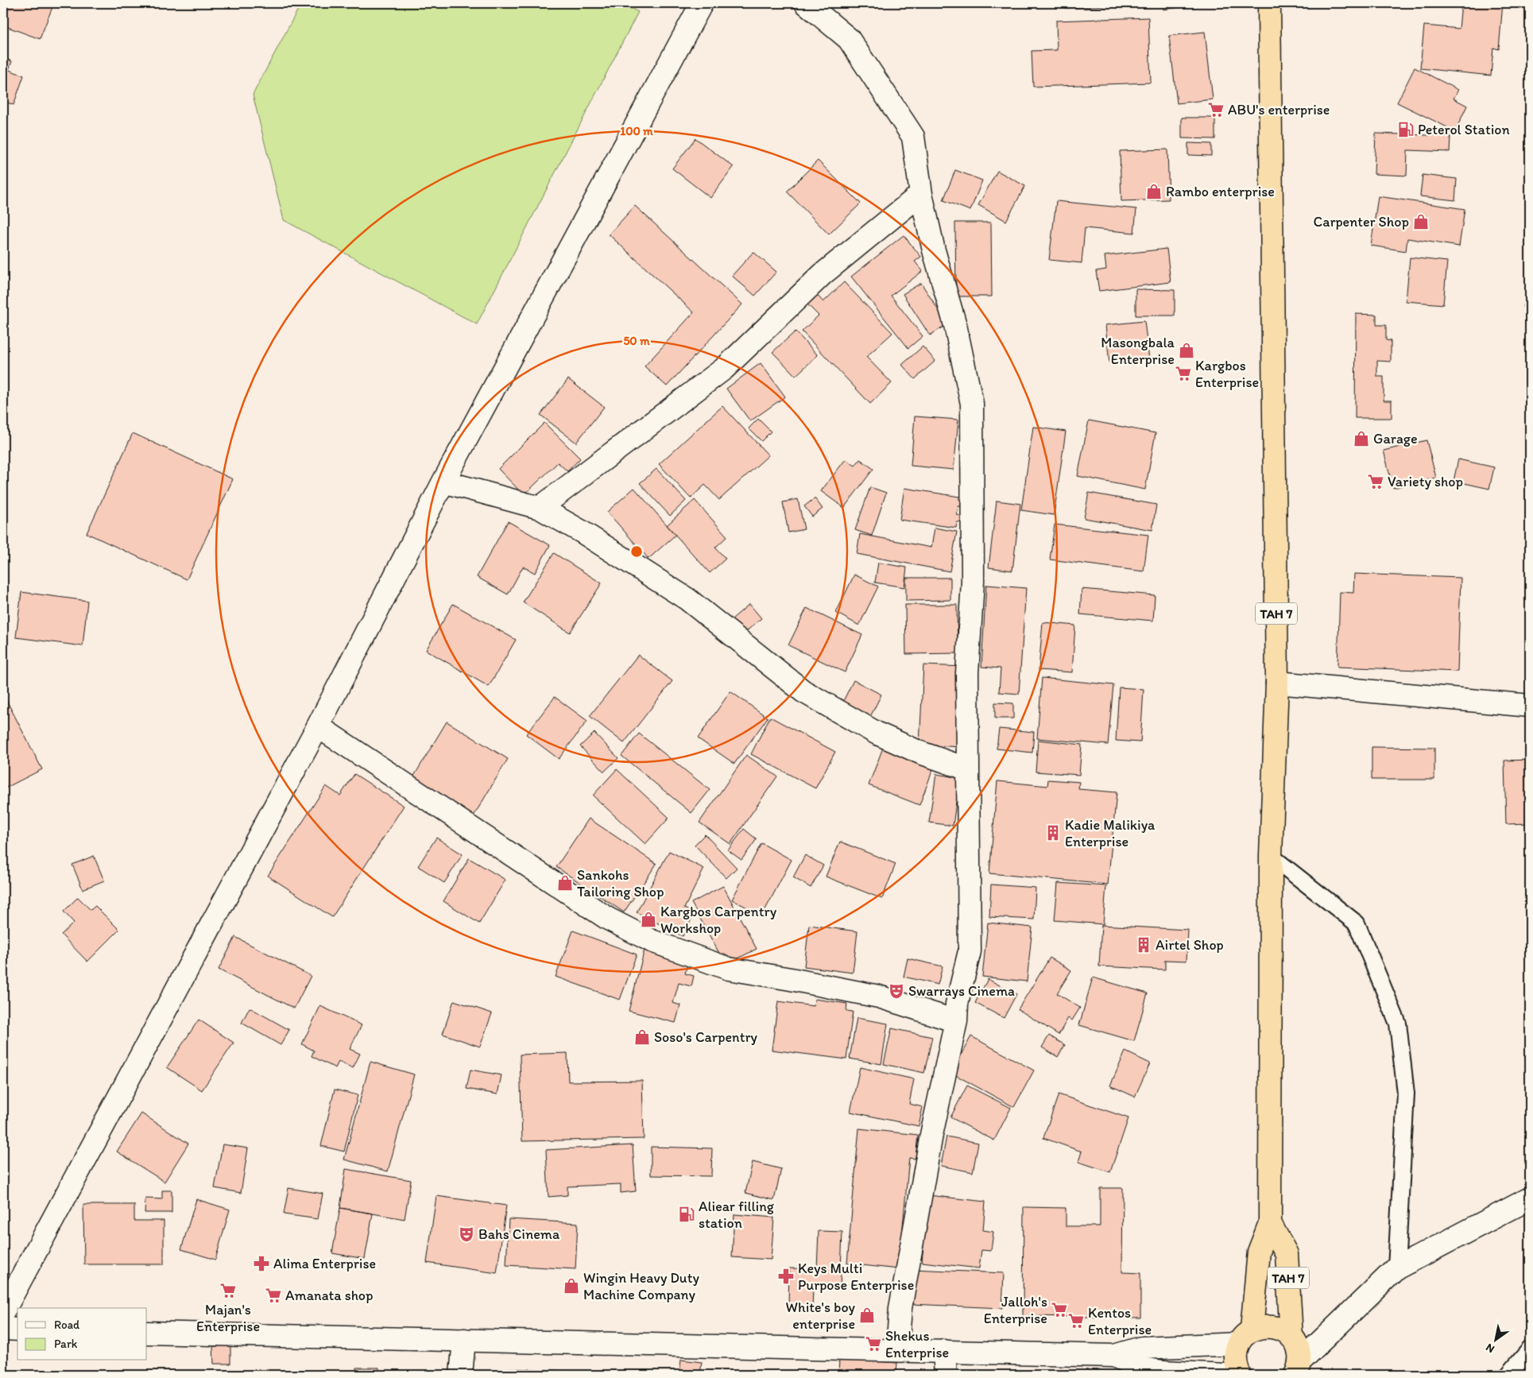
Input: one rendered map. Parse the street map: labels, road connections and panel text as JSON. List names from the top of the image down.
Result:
{
  "streets": {
    "highway": ["TAH 7"]
  },
  "places": {
    "supermarket": [
      "ABU's enterprise",
      "Kargbos Enterprise",
      "Variety shop",
      "Majan's Enterprise",
      "Amanata shop",
      "Jalloh's Enterprise",
      "Kentos Enterprise",
      "Shekus Enterprise"
    ],
    "fuel station": ["Peterol Station", "Aliear filling station"],
    "shop": [
      "Rambo enterprise",
      "Carpenter Shop",
      "Masongbala Enterprise",
      "Garage",
      "Sankohs Tailoring Shop",
      "Kargbos Carpentry Workshop",
      "Soso's Carpentry",
      "Wingin Heavy Duty Machine Company",
      "White's boy enterprise"
    ],
    "building": ["Kadie Malikiya Enterprise", "Airtel Shop"],
    "theatre": ["Swarrays Cinema", "Bahs Cinema"],
    "pharmacy": ["Alima Enterprise", "Keys Multi Purpose Enterprise"]
  },
  "legend": ["Road", "Park"],
  "north": "bottom left",
  "rings": ["100 m", "50 m"]
}
